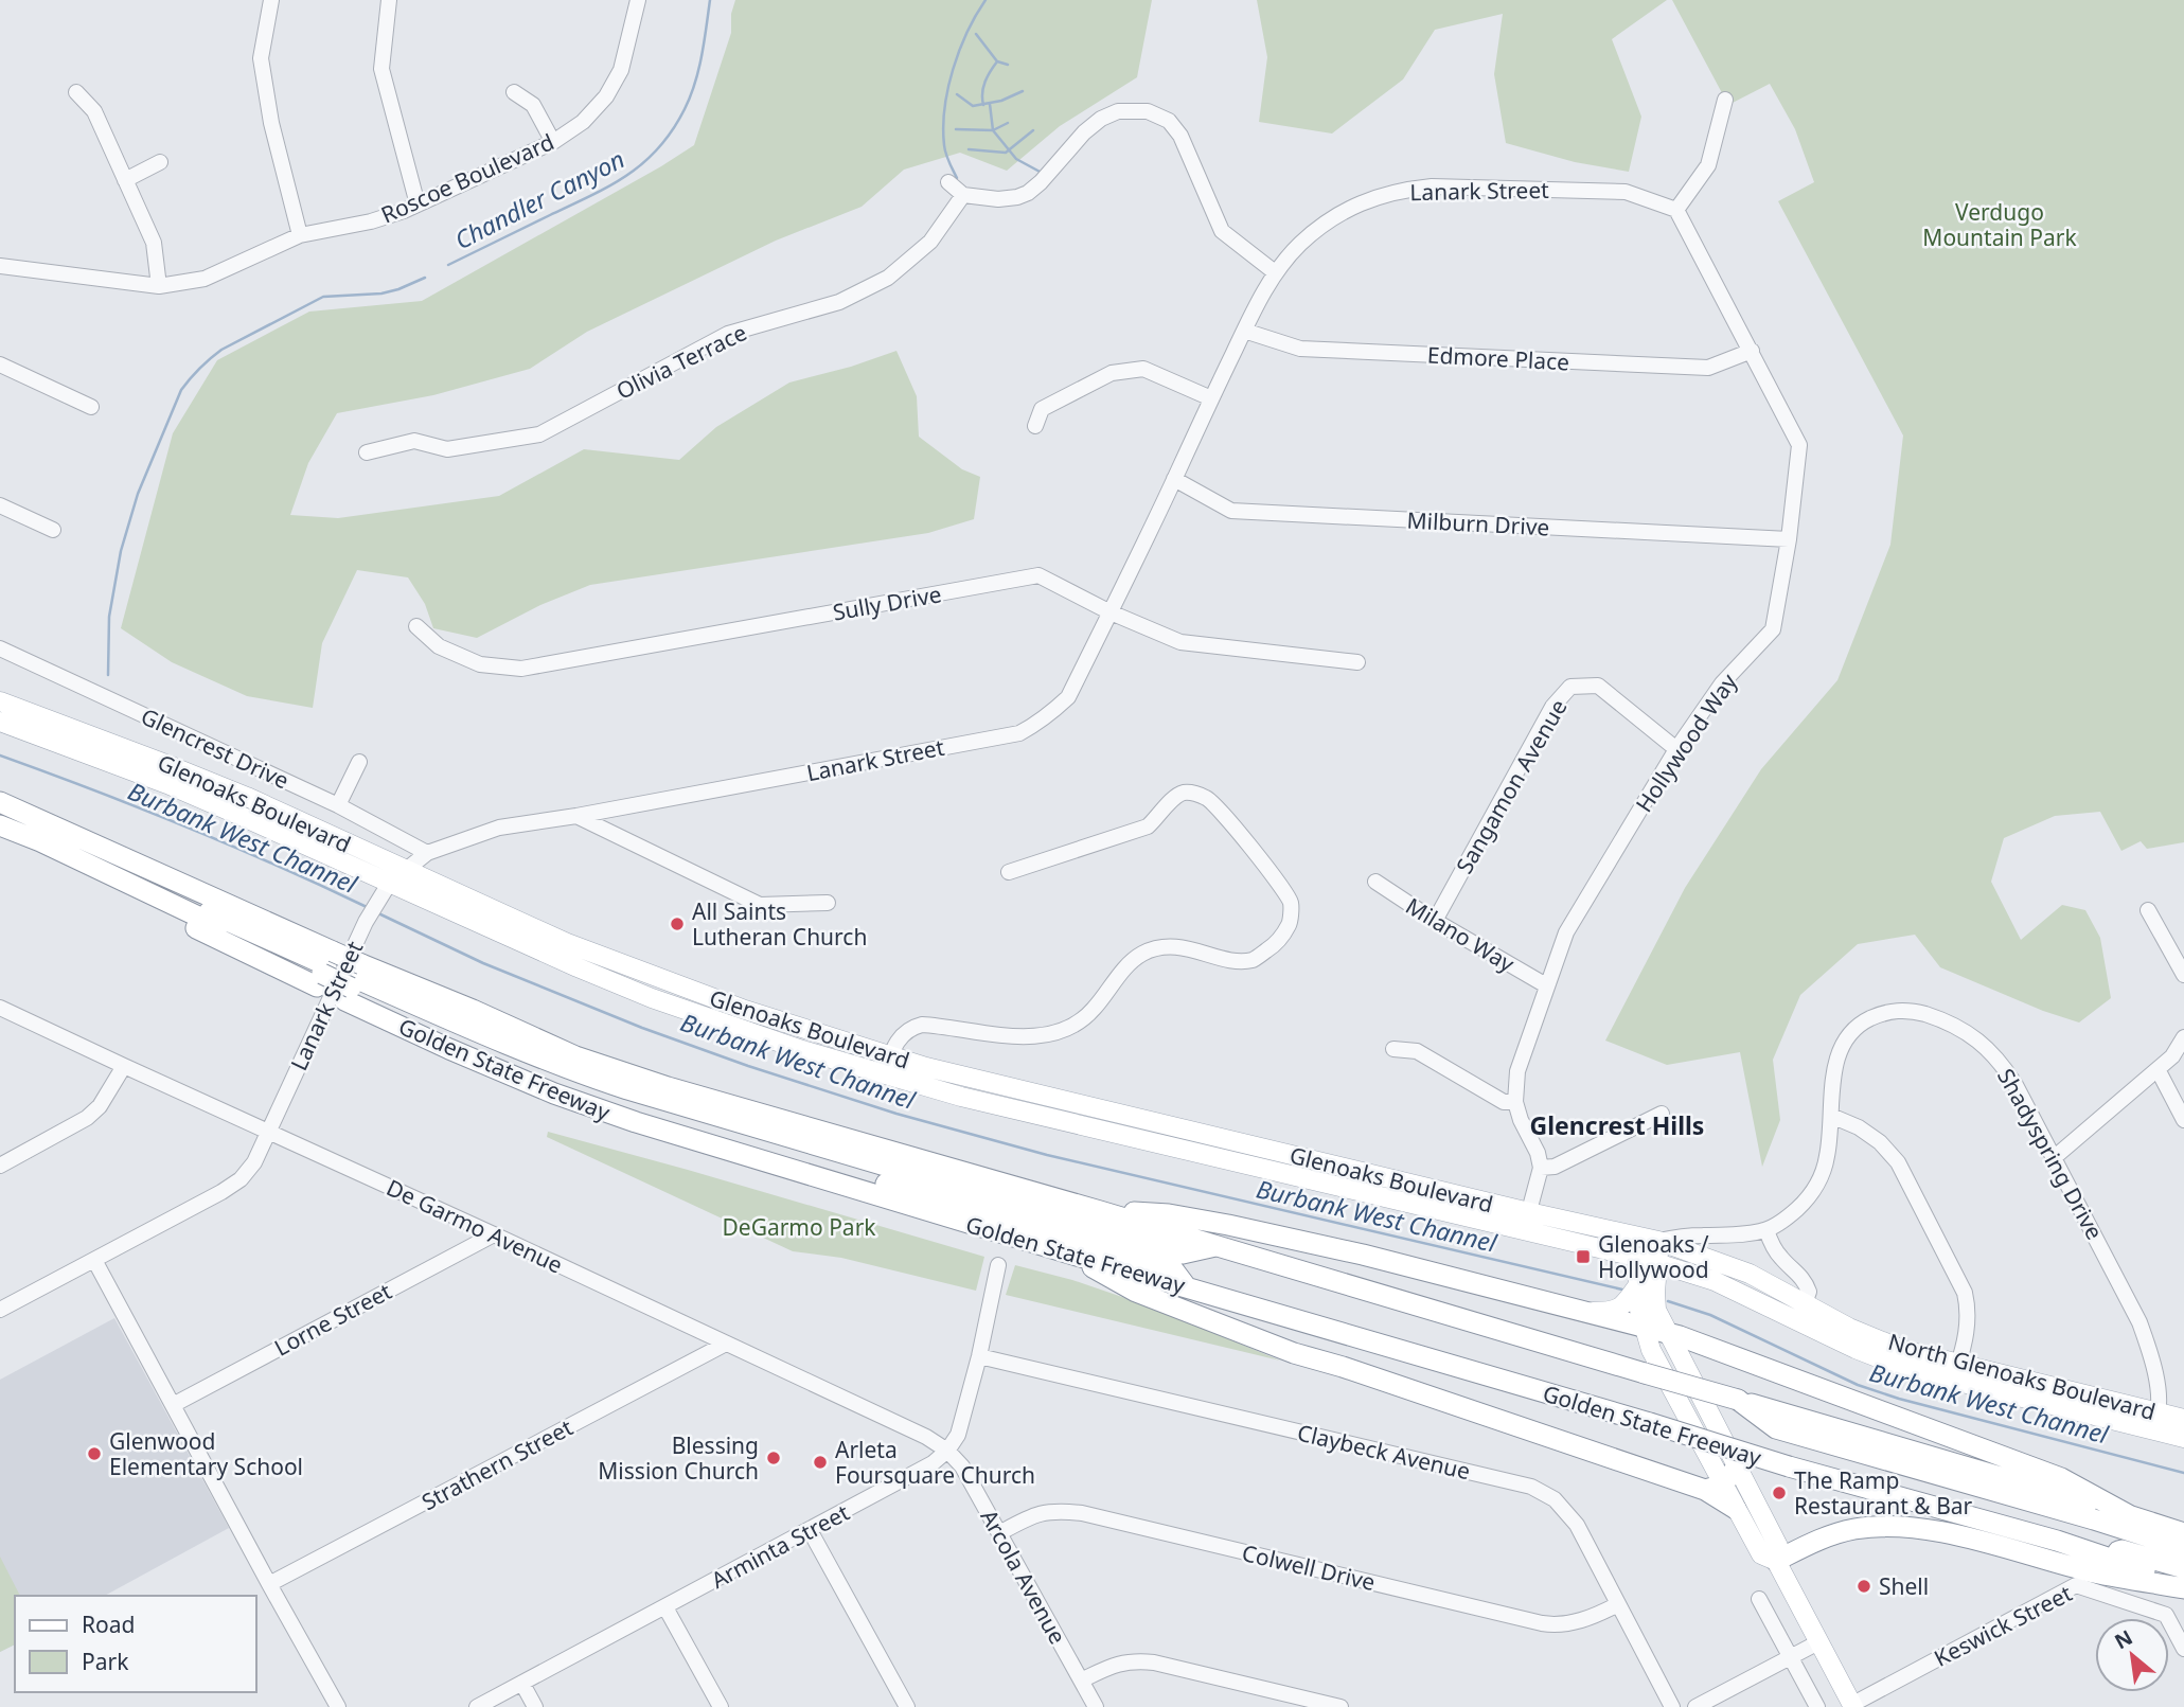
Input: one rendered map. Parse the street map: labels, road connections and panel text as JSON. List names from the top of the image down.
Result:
{
  "streets": {
    "highway": ["Golden State Freeway"],
    "main road": ["Glenoaks Boulevard", "North Glenoaks Boulevard"],
    "street": [
      "Roscoe Boulevard",
      "Lanark Street",
      "Edmore Place",
      "Olivia Terrace",
      "Milburn Drive",
      "Sully Drive",
      "Hollywood Way",
      "Glencrest Drive",
      "Sangamon Avenue",
      "Milano Way",
      "Shadyspring Drive",
      "De Garmo Avenue",
      "Lorne Street",
      "Claybeck Avenue",
      "Strathern Street",
      "Arminta Street",
      "Colwell Drive",
      "Arcola Avenue",
      "Keswick Street"
    ]
  },
  "crossings": [
    ["Lanark Street", "Edmore Place"],
    ["Lanark Street", "Milburn Drive"],
    ["Lanark Street", "Sully Drive"],
    ["Lanark Street", "Hollywood Way"],
    ["Lanark Street", "Glencrest Drive"],
    ["Lanark Street", "Glenoaks Boulevard"],
    ["Lanark Street", "De Garmo Avenue"],
    ["Edmore Place", "Hollywood Way"],
    ["Milburn Drive", "Hollywood Way"],
    ["Hollywood Way", "Sangamon Avenue"],
    ["Hollywood Way", "Milano Way"],
    ["Sangamon Avenue", "Milano Way"],
    ["Glenoaks Boulevard", "Shadyspring Drive"],
    ["Glenoaks Boulevard", "North Glenoaks Boulevard"],
    ["Shadyspring Drive", "North Glenoaks Boulevard"],
    ["De Garmo Avenue", "Lorne Street"],
    ["De Garmo Avenue", "Strathern Street"],
    ["De Garmo Avenue", "Arminta Street"],
    ["De Garmo Avenue", "Arcola Avenue"],
    ["Claybeck Avenue", "Colwell Drive"],
    ["Arminta Street", "Arcola Avenue"],
    ["Colwell Drive", "Arcola Avenue"]
  ],
  "districts": ["Glencrest Hills"],
  "water": ["Chandler Canyon", "Burbank West Channel"],
  "parks": ["Verdugo Mountain Park", "DeGarmo Park"],
  "places": {
    "other": [
      "All Saints Lutheran Church",
      "Glenwood Elementary School",
      "Blessing Mission Church",
      "Arleta Foursquare Church",
      "The Ramp Restaurant & Bar",
      "Shell"
    ],
    "transit": ["Glenoaks / Hollywood"]
  },
  "legend": ["Road", "Park"],
  "north": "top left"
}
